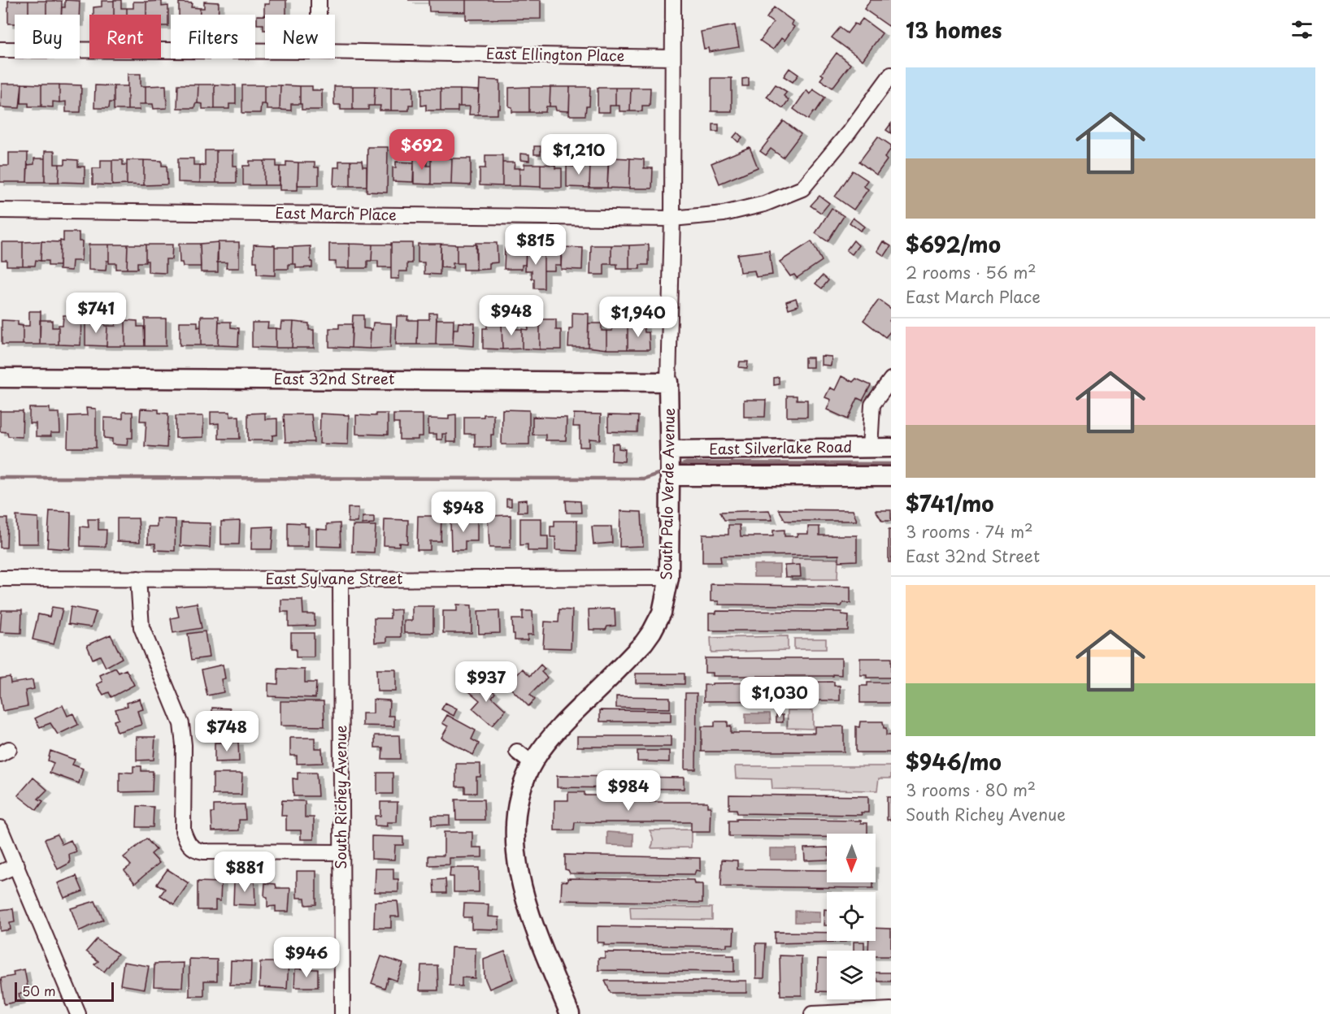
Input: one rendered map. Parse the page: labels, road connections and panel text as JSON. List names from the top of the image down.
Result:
{
  "streets": {
    "street": [
      "East Ellington Place",
      "East March Place",
      "East 32nd Street",
      "East Silverlake Road",
      "South Palo Verde Avenue",
      "East Sylvane Street",
      "South Richey Avenue"
    ]
  },
  "crossings": [
    ["East Ellington Place", "South Palo Verde Avenue"],
    ["East March Place", "South Palo Verde Avenue"],
    ["East 32nd Street", "South Palo Verde Avenue"],
    ["East Silverlake Road", "South Palo Verde Avenue"],
    ["South Palo Verde Avenue", "East Sylvane Street"],
    ["East Sylvane Street", "South Richey Avenue"]
  ],
  "scale_bar": "50 m",
  "north": "bottom",
  "page": {
    "heading": "13 homes",
    "chip": [
      "Buy",
      "Rent",
      "Filters",
      "New"
    ],
    "list": [
      {
        "name": "$692/mo",
        "note": "2 rooms · 56 m² · East March Place"
      },
      {
        "name": "$741/mo",
        "note": "3 rooms · 74 m² · East 32nd Street"
      },
      {
        "name": "$946/mo",
        "note": "3 rooms · 80 m² · South Richey Avenue"
      }
    ],
    "price": [
      "$692",
      "$1,210",
      "$815",
      "$741",
      "$948",
      "$1,940",
      "$948",
      "$937",
      "$1,030",
      "$748",
      "$984",
      "$881",
      "$946"
    ],
    "scale": "50 m"
  }
}
